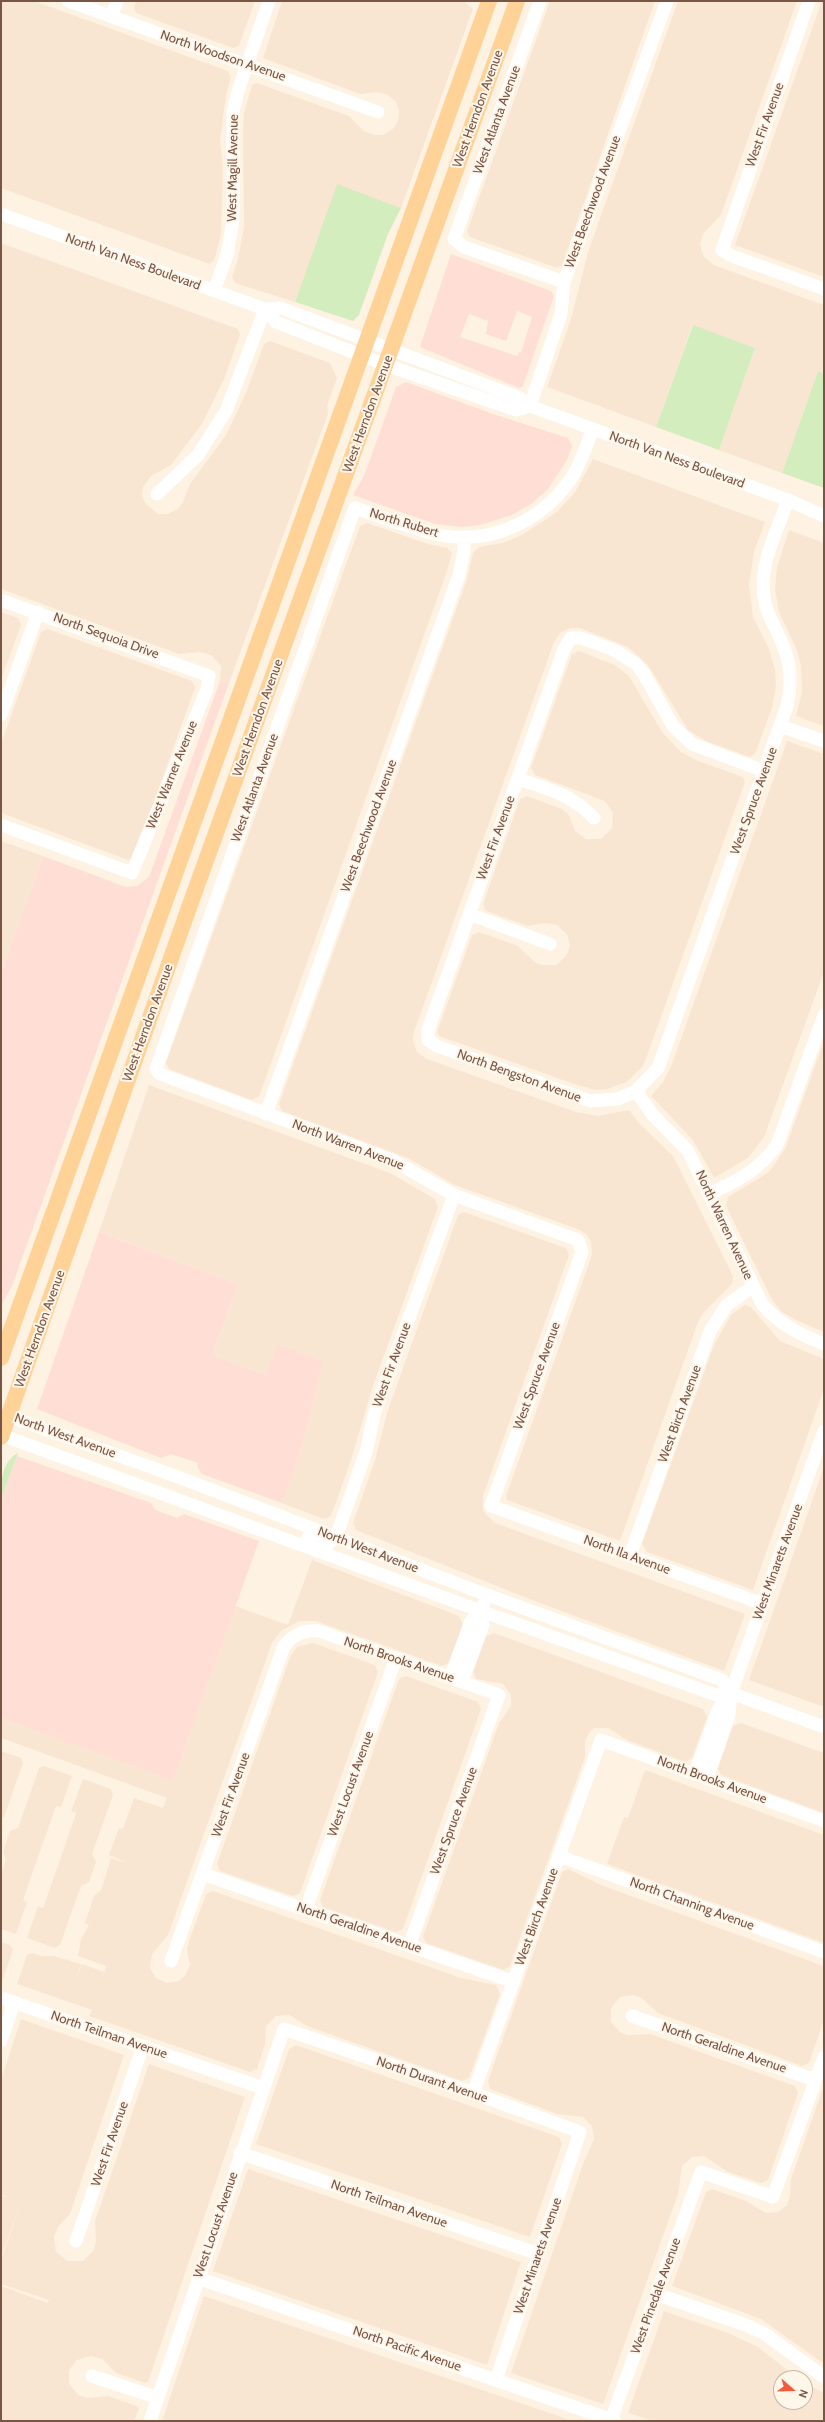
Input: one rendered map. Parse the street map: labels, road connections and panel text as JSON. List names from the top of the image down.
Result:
{
  "streets": {
    "main road": ["West Herndon Avenue"],
    "street": [
      "North Woodson Avenue",
      "West Atlanta Avenue",
      "West Fir Avenue",
      "West Magill Avenue",
      "West Beechwood Avenue",
      "North Van Ness Boulevard",
      "North Rubert",
      "North Sequoia Drive",
      "West Warner Avenue",
      "West Spruce Avenue",
      "North Bengston Avenue",
      "North Warren Avenue",
      "West Birch Avenue",
      "North West Avenue",
      "North Ila Avenue",
      "West Minarets Avenue",
      "North Brooks Avenue",
      "West Locust Avenue",
      "North Channing Avenue",
      "North Geraldine Avenue",
      "North Teilman Avenue",
      "North Durant Avenue",
      "West Pinedale Avenue",
      "North Pacific Avenue"
    ]
  },
  "crossings": [
    ["North Woodson Avenue", "West Magill Avenue"],
    ["West Herndon Avenue", "North Van Ness Boulevard"],
    ["West Herndon Avenue", "North West Avenue"],
    ["West Atlanta Avenue", "West Beechwood Avenue"],
    ["West Atlanta Avenue", "North Rubert"],
    ["West Atlanta Avenue", "North Warren Avenue"],
    ["West Fir Avenue", "West Spruce Avenue"],
    ["West Fir Avenue", "North Bengston Avenue"],
    ["West Fir Avenue", "North Warren Avenue"],
    ["West Fir Avenue", "North West Avenue"],
    ["West Fir Avenue", "North Brooks Avenue"],
    ["West Fir Avenue", "North Geraldine Avenue"],
    ["West Fir Avenue", "North Teilman Avenue"],
    ["West Magill Avenue", "North Van Ness Boulevard"],
    ["West Beechwood Avenue", "North Van Ness Boulevard"],
    ["West Beechwood Avenue", "North Rubert"],
    ["West Beechwood Avenue", "North Warren Avenue"],
    ["North Van Ness Boulevard", "North Rubert"],
    ["North Van Ness Boulevard", "West Spruce Avenue"],
    ["North Sequoia Drive", "West Warner Avenue"],
    ["West Spruce Avenue", "North Bengston Avenue"],
    ["West Spruce Avenue", "North Warren Avenue"],
    ["West Spruce Avenue", "North Ila Avenue"],
    ["West Spruce Avenue", "North Brooks Avenue"],
    ["West Spruce Avenue", "North Geraldine Avenue"],
    ["North Bengston Avenue", "North Warren Avenue"],
    ["North Warren Avenue", "West Birch Avenue"],
    ["West Birch Avenue", "North Ila Avenue"],
    ["West Birch Avenue", "North Brooks Avenue"],
    ["West Birch Avenue", "North Channing Avenue"],
    ["West Birch Avenue", "North Geraldine Avenue"],
    ["West Birch Avenue", "North Durant Avenue"],
    ["North West Avenue", "West Minarets Avenue"],
    ["North Ila Avenue", "West Minarets Avenue"],
    ["West Minarets Avenue", "North Brooks Avenue"],
    ["West Minarets Avenue", "North Teilman Avenue"],
    ["West Minarets Avenue", "North Durant Avenue"],
    ["West Minarets Avenue", "North Pacific Avenue"],
    ["North Brooks Avenue", "West Locust Avenue"],
    ["West Locust Avenue", "North Geraldine Avenue"],
    ["West Locust Avenue", "North Teilman Avenue"],
    ["West Locust Avenue", "North Durant Avenue"],
    ["West Locust Avenue", "North Pacific Avenue"],
    ["North Geraldine Avenue", "West Pinedale Avenue"],
    ["West Pinedale Avenue", "North Pacific Avenue"]
  ],
  "north": "right"
}
